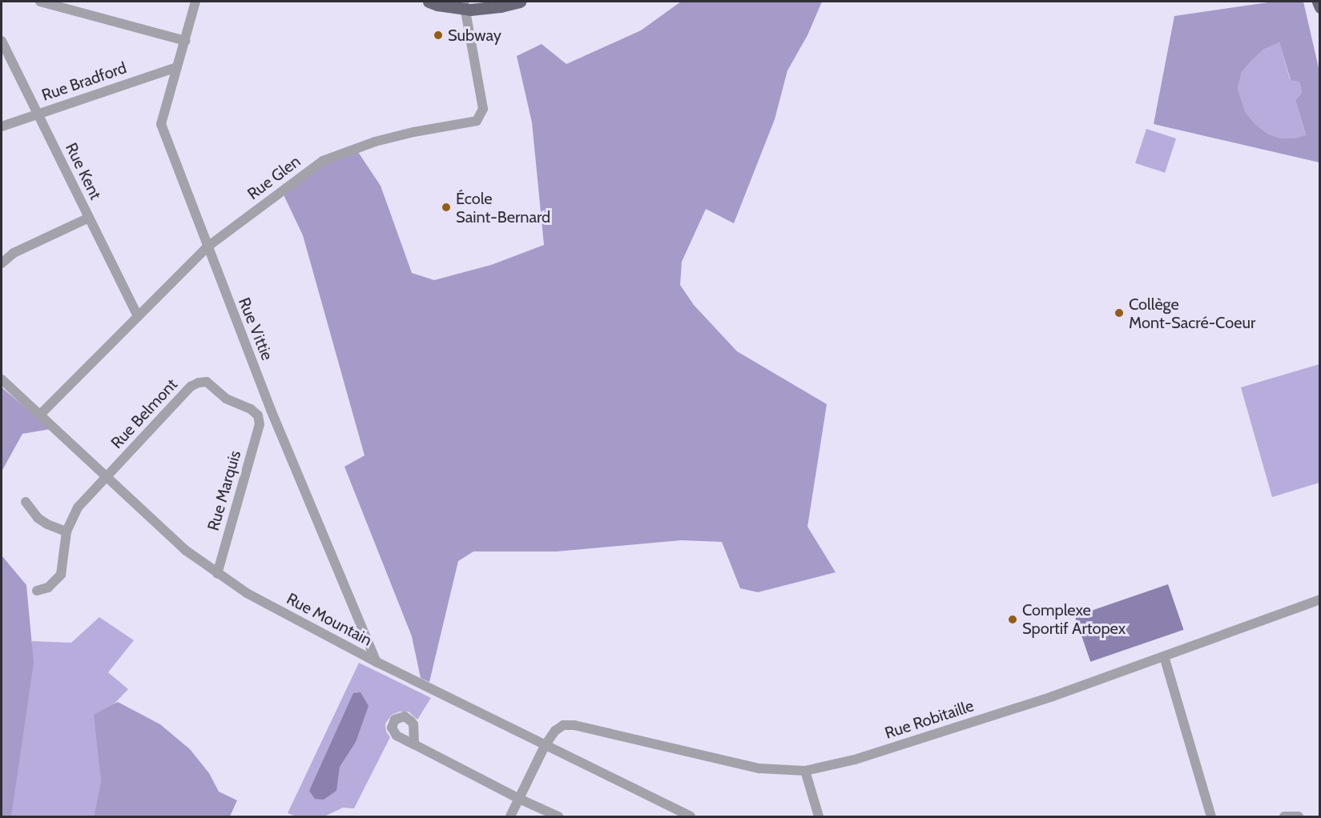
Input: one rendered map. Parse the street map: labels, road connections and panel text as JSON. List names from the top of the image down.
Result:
{
  "streets": {
    "street": [
      "Rue Bradford",
      "Rue Kent",
      "Rue Glen",
      "Rue Vittie",
      "Rue Belmont",
      "Rue Marquis",
      "Rue Mountain",
      "Rue Robitaille"
    ]
  },
  "crossings": [
    ["Rue Bradford", "Rue Kent"],
    ["Rue Bradford", "Rue Vittie"],
    ["Rue Kent", "Rue Glen"],
    ["Rue Glen", "Rue Vittie"],
    ["Rue Glen", "Rue Mountain"],
    ["Rue Vittie", "Rue Mountain"],
    ["Rue Belmont", "Rue Marquis"],
    ["Rue Belmont", "Rue Mountain"],
    ["Rue Marquis", "Rue Mountain"],
    ["Rue Mountain", "Rue Robitaille"]
  ],
  "places": [
    "Subway",
    "École Saint-Bernard",
    "Collège Mont-Sacré-Coeur",
    "Complexe Sportif Artopex"
  ]
}
